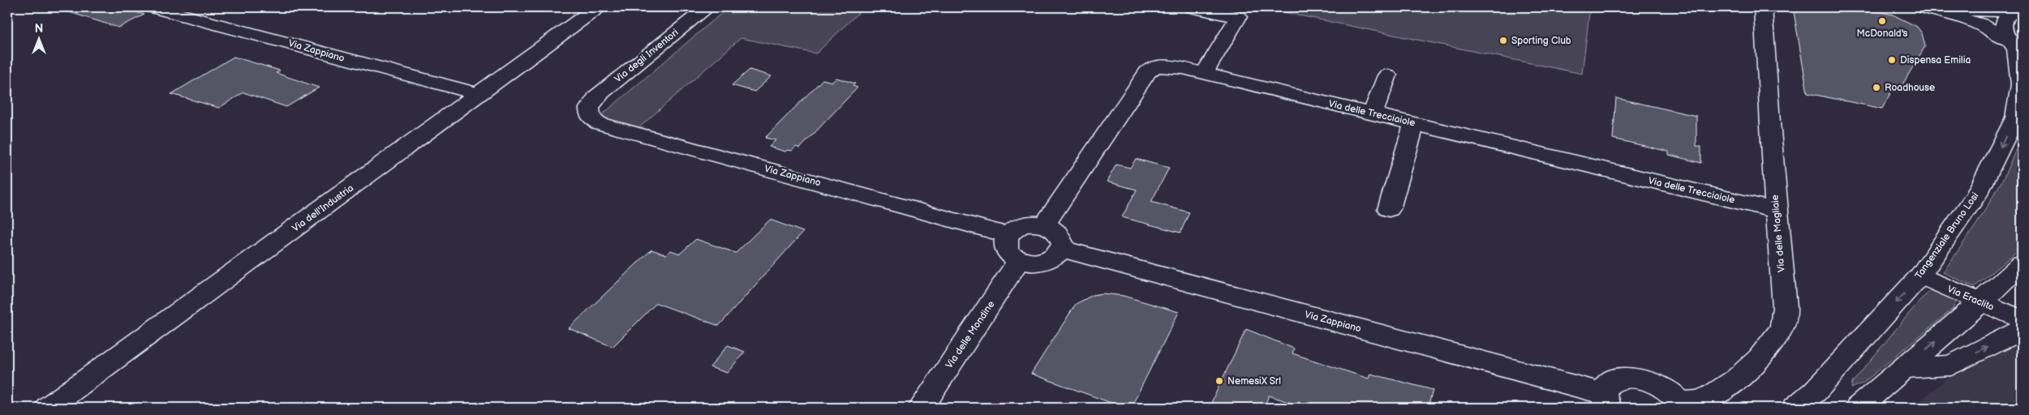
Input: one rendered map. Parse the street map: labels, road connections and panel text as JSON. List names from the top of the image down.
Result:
{
  "streets": {
    "street": [
      "Via Zappiano",
      "Via degli Inventori",
      "Via delle Trecciaiole",
      "Via dell'Industria",
      "Via delle Magliaie",
      "Tangenziale Bruno Losi",
      "Via Eraclito",
      "Via delle Mondine"
    ]
  },
  "crossings": [
    ["Via Zappiano", "Via degli Inventori"],
    ["Via Zappiano", "Via delle Trecciaiole"],
    ["Via Zappiano", "Via dell'Industria"],
    ["Via Zappiano", "Via delle Mondine"],
    ["Via delle Trecciaiole", "Via delle Magliaie"],
    ["Via delle Trecciaiole", "Via delle Mondine"],
    ["Tangenziale Bruno Losi", "Via Eraclito"]
  ],
  "places": [
    "McDonald's",
    "Sporting Club",
    "Dispensa Emilia",
    "Roadhouse",
    "NemesiX Srl"
  ],
  "north": "top"
}
